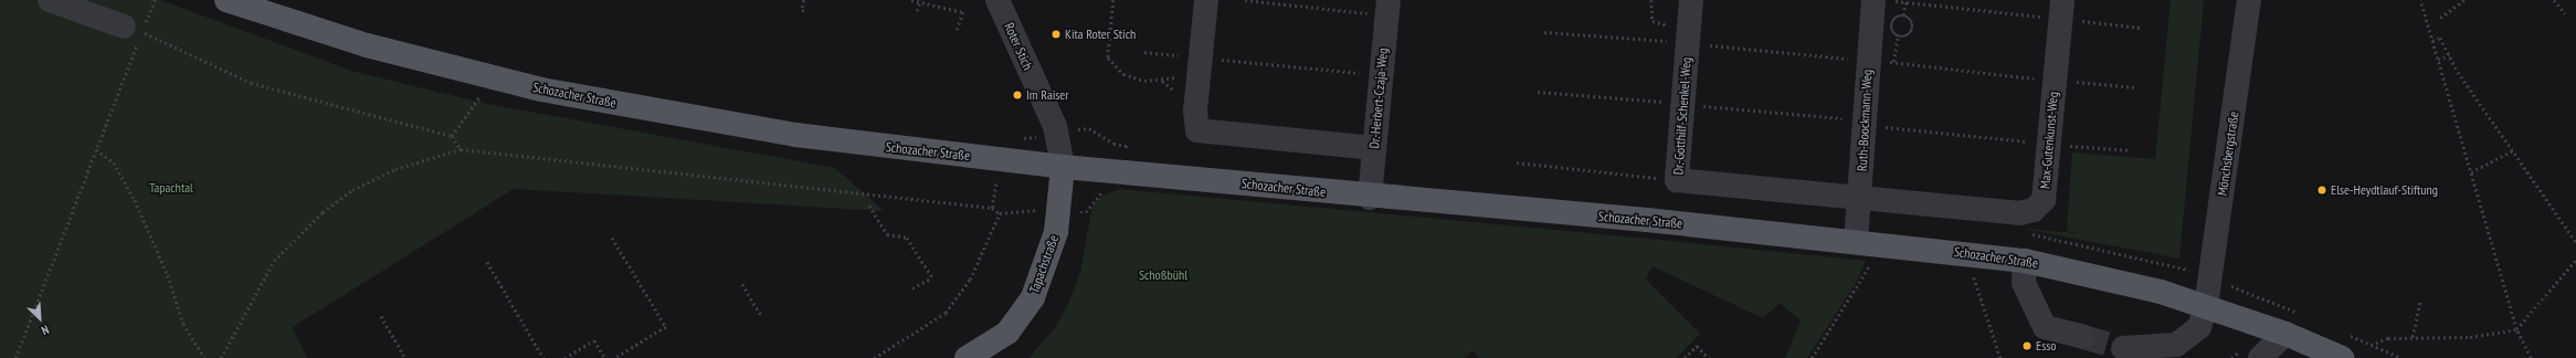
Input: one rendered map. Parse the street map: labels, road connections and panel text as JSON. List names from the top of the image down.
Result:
{
  "streets": {
    "main road": ["Schozacher Straße", "Tapachstraße"],
    "street": [
      "Roter Stich",
      "Dr.-Herbert-Czaja-Weg",
      "Dr.-Gotthilf-Schenkel-Weg",
      "Ruth-Boockmann-Weg",
      "Max-Gutenkunst-Weg",
      "Mönchsbergstraße"
    ]
  },
  "crossings": [
    ["Roter Stich", "Schozacher Straße"],
    ["Roter Stich", "Tapachstraße"],
    ["Schozacher Straße", "Dr.-Herbert-Czaja-Weg"],
    ["Schozacher Straße", "Ruth-Boockmann-Weg"],
    ["Schozacher Straße", "Mönchsbergstraße"],
    ["Schozacher Straße", "Tapachstraße"],
    ["Dr.-Gotthilf-Schenkel-Weg", "Ruth-Boockmann-Weg"],
    ["Dr.-Gotthilf-Schenkel-Weg", "Max-Gutenkunst-Weg"],
    ["Ruth-Boockmann-Weg", "Max-Gutenkunst-Weg"]
  ],
  "parks": ["Tapachtal", "Schoßbühl"],
  "places": [
    "Kita Roter Stich",
    "Im Raiser",
    "Else-Heydtlauf-Stiftung",
    "Esso"
  ],
  "north": "bottom right"
}
